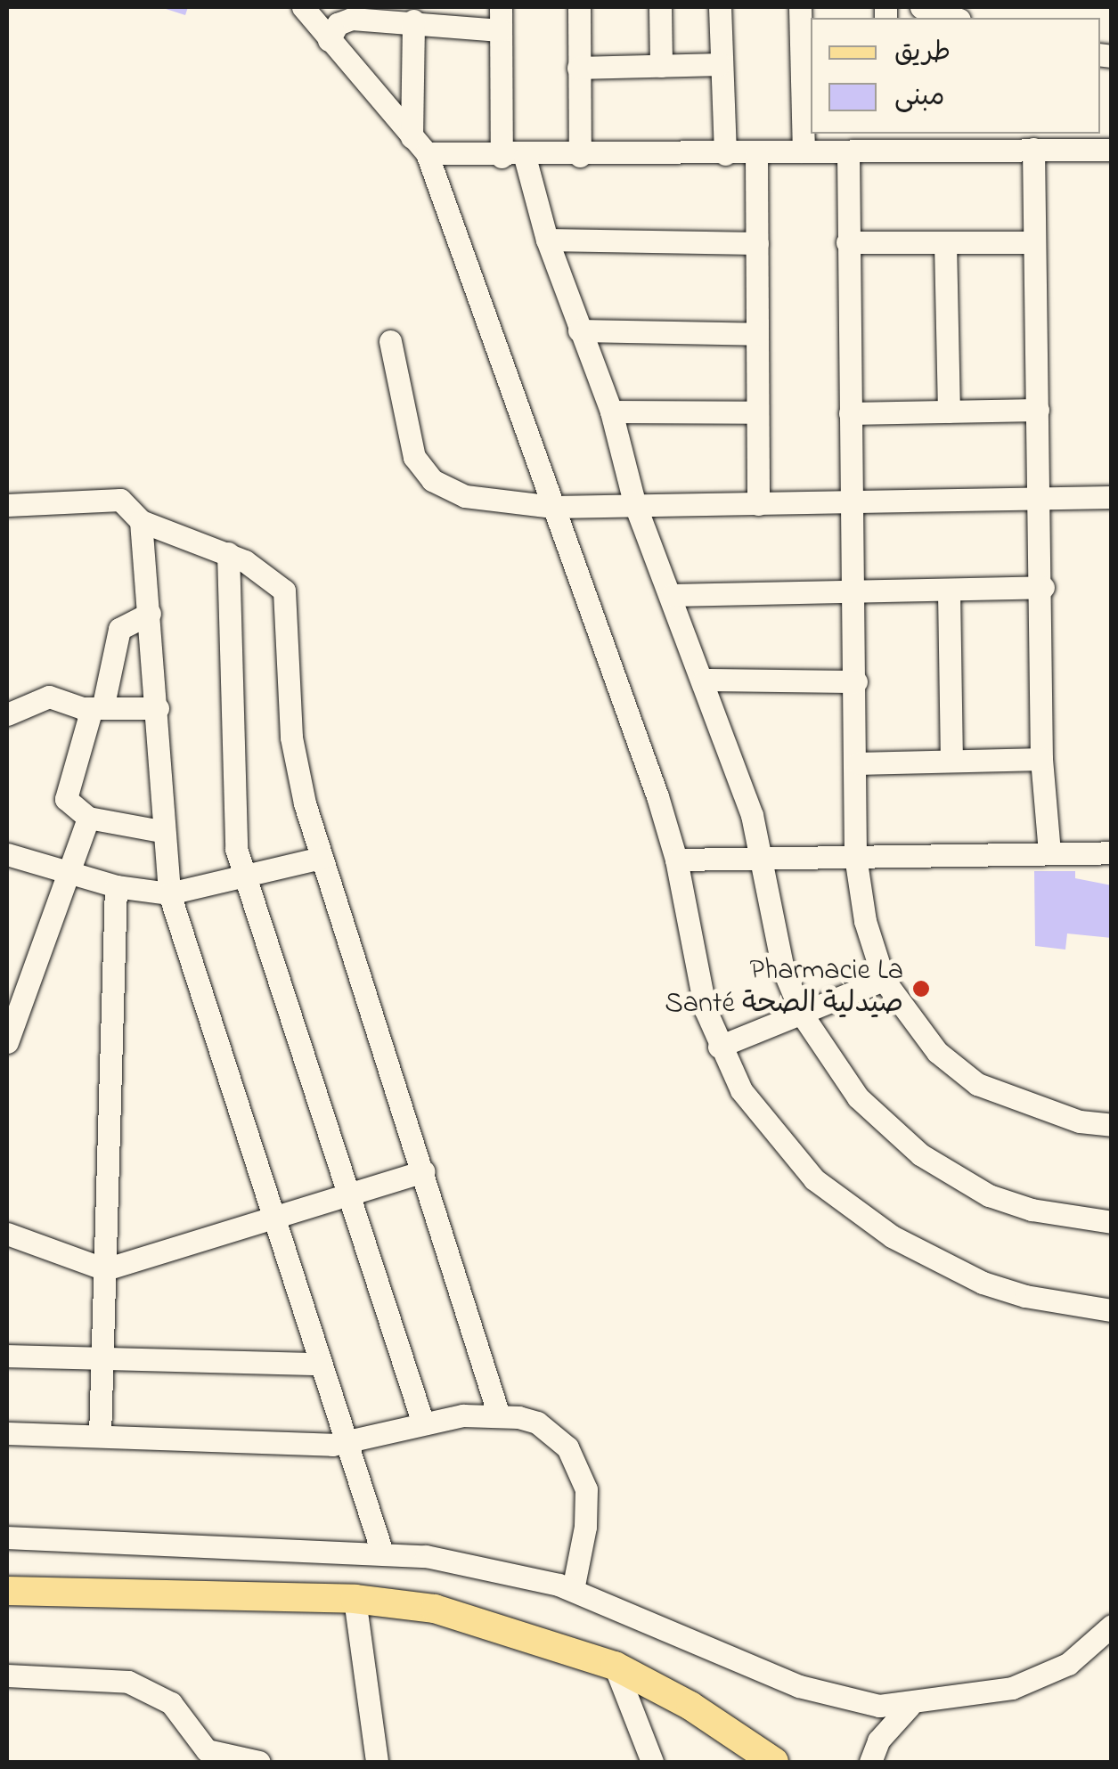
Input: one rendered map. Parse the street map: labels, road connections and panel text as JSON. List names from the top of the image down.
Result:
{
  "places": ["Pharmacie La Santé صيدلية الصحة"],
  "legend": ["طريق", "مبنى"]
}
